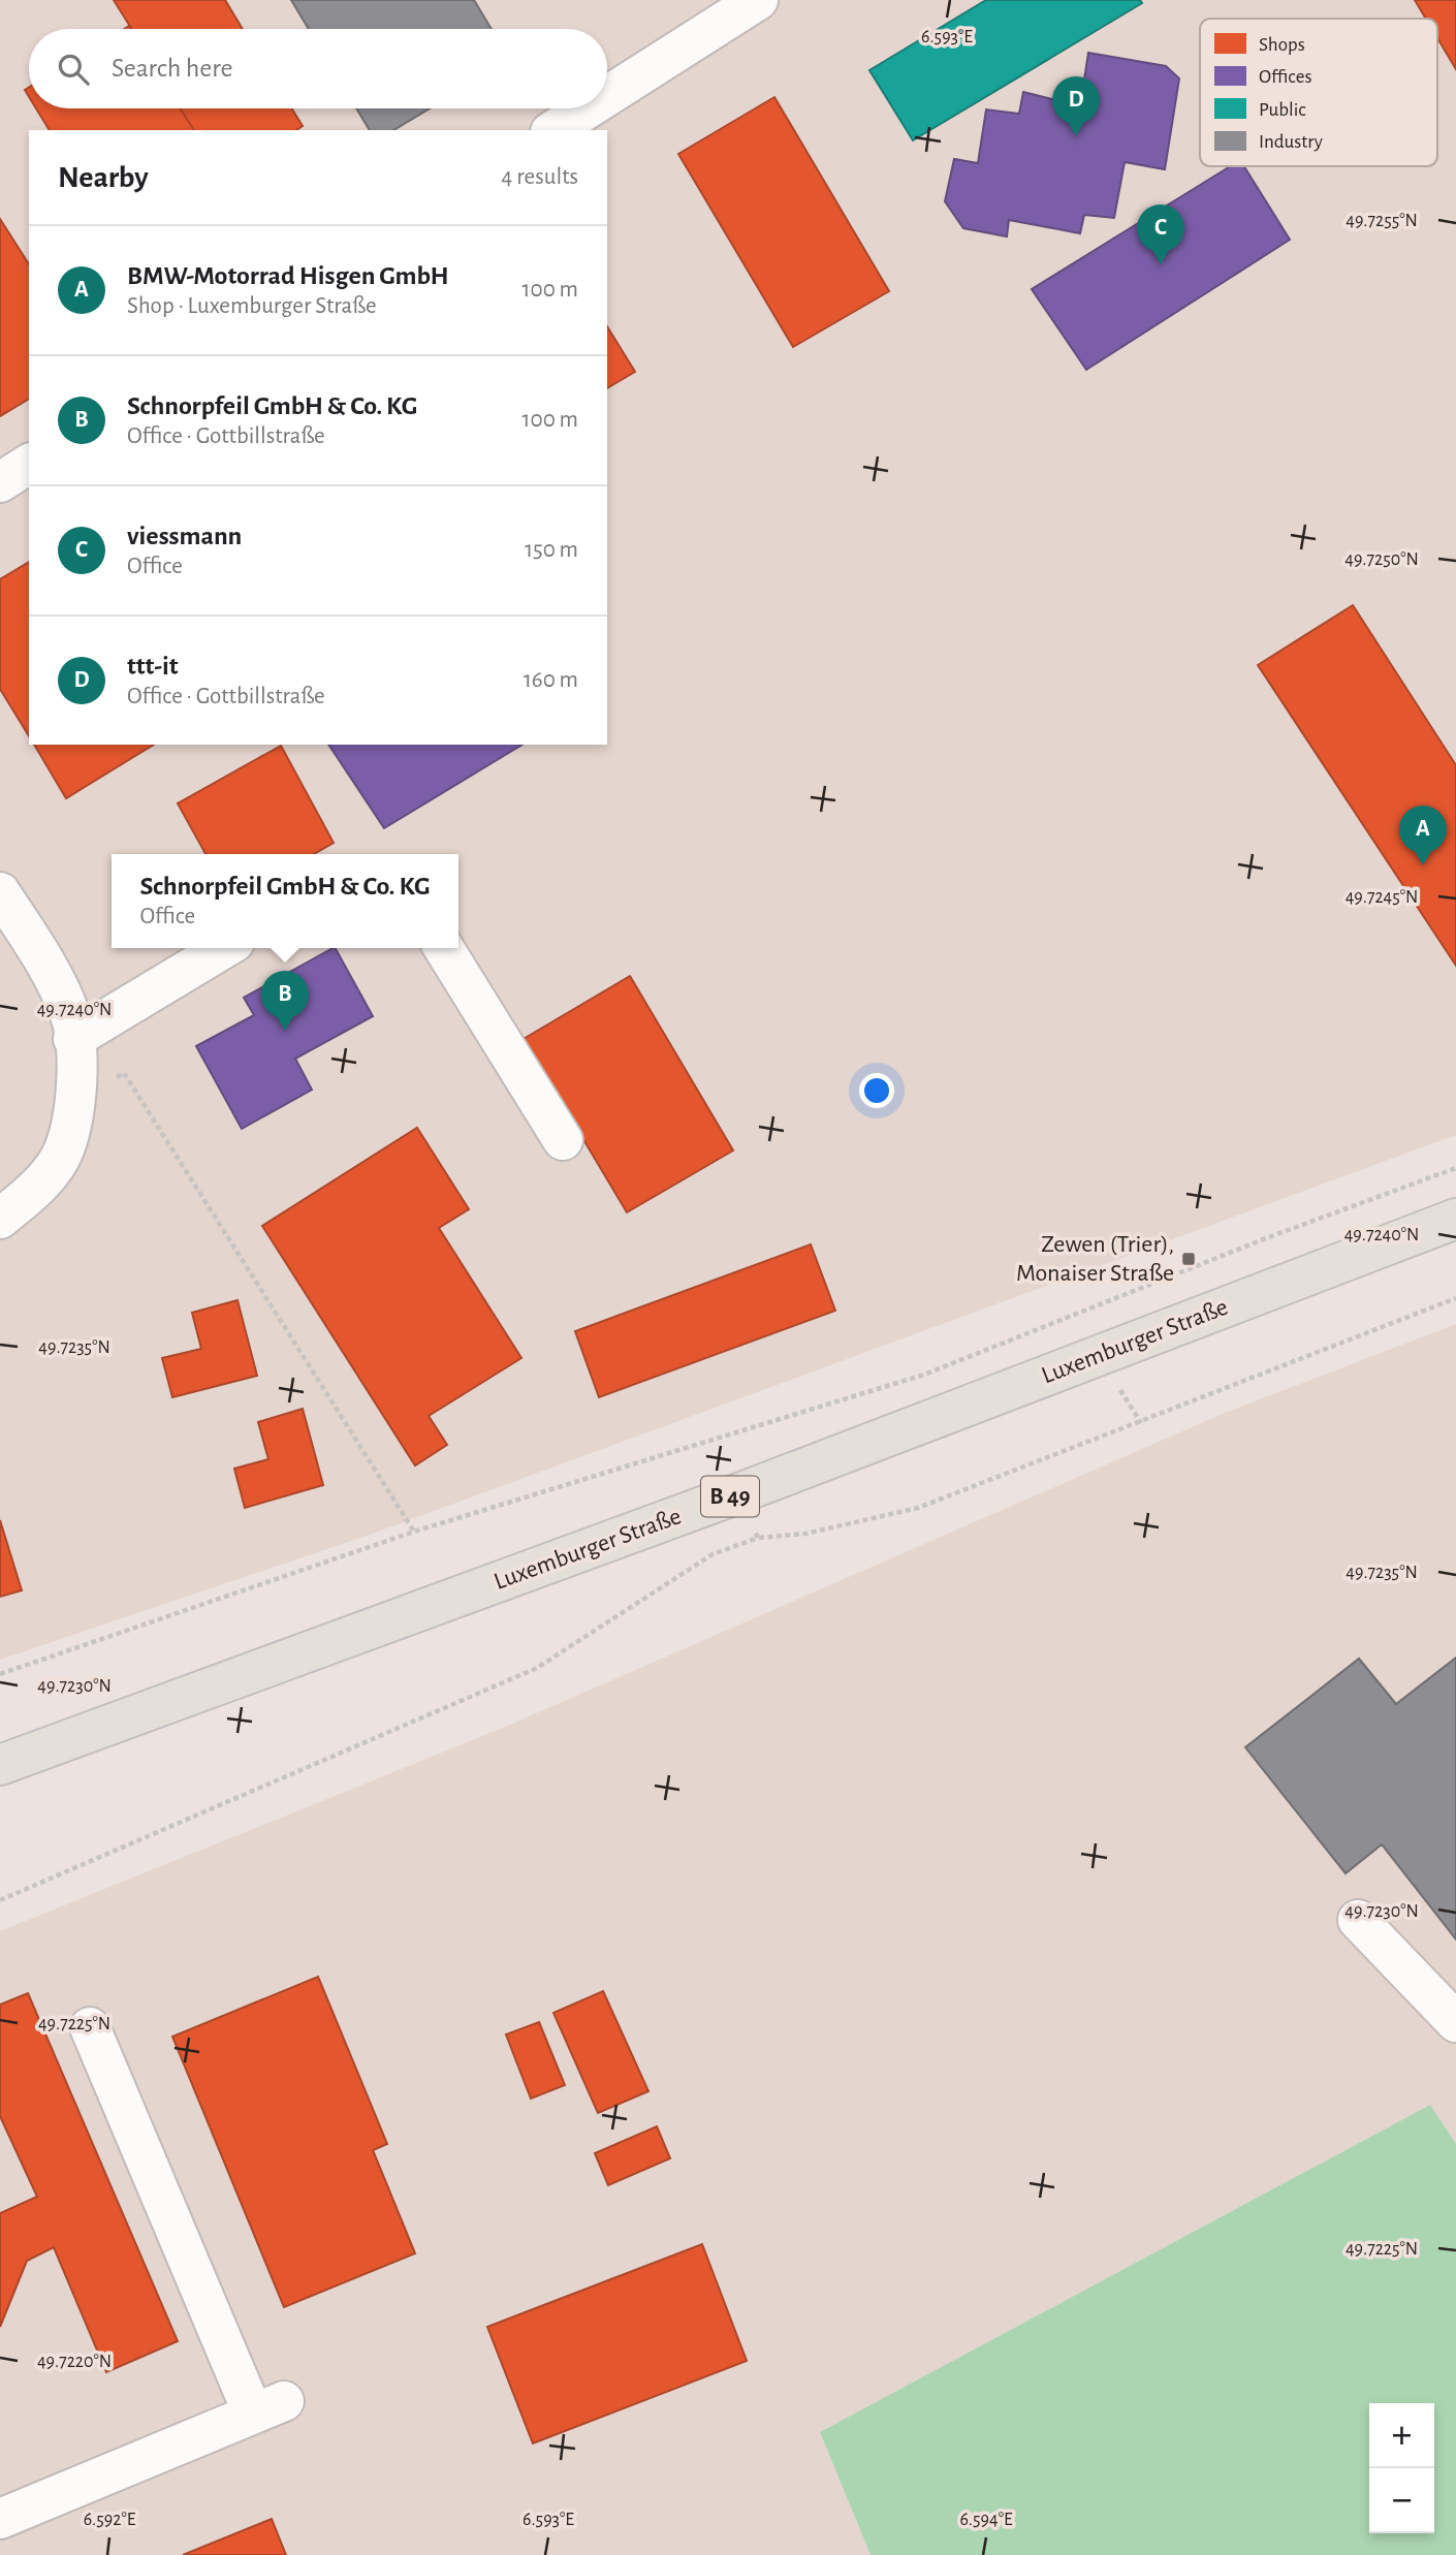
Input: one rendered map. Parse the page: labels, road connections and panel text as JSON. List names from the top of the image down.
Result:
{
  "streets": {
    "main road": ["Luxemburger Straße", "B 49"]
  },
  "places": {
    "transit": ["Zewen (Trier), Monaiser Straße"]
  },
  "legend": [
    "Shops",
    "Offices",
    "Public",
    "Industry"
  ],
  "page": {
    "search": "Search here",
    "pins": [
      "D",
      "C",
      "A",
      "B"
    ],
    "heading": ["Nearby", "4 results"],
    "list": [
      {
        "mark": "A",
        "name": "BMW-Motorrad Hisgen GmbH",
        "note": "Shop · Luxemburger Straße",
        "value": "100 m"
      },
      {
        "mark": "B",
        "name": "Schnorpfeil GmbH & Co. KG",
        "note": "Office · Gottbillstraße",
        "value": "100 m"
      },
      {
        "mark": "C",
        "name": "viessmann",
        "note": "Office",
        "value": "150 m"
      },
      {
        "mark": "D",
        "name": "ttt-it",
        "note": "Office · Gottbillstraße",
        "value": "160 m"
      }
    ],
    "popup": ["Schnorpfeil GmbH & Co. KG", "Office"],
    "map_buttons": ["+", "−"]
  },
  "coordinates": [
    "6.593°E",
    "49.7255°N",
    "49.7250°N",
    "49.7245°N",
    "49.7240°N",
    "49.7235°N",
    "49.7230°N",
    "49.7225°N",
    "49.7220°N",
    "6.592°E",
    "6.594°E"
  ]
}
